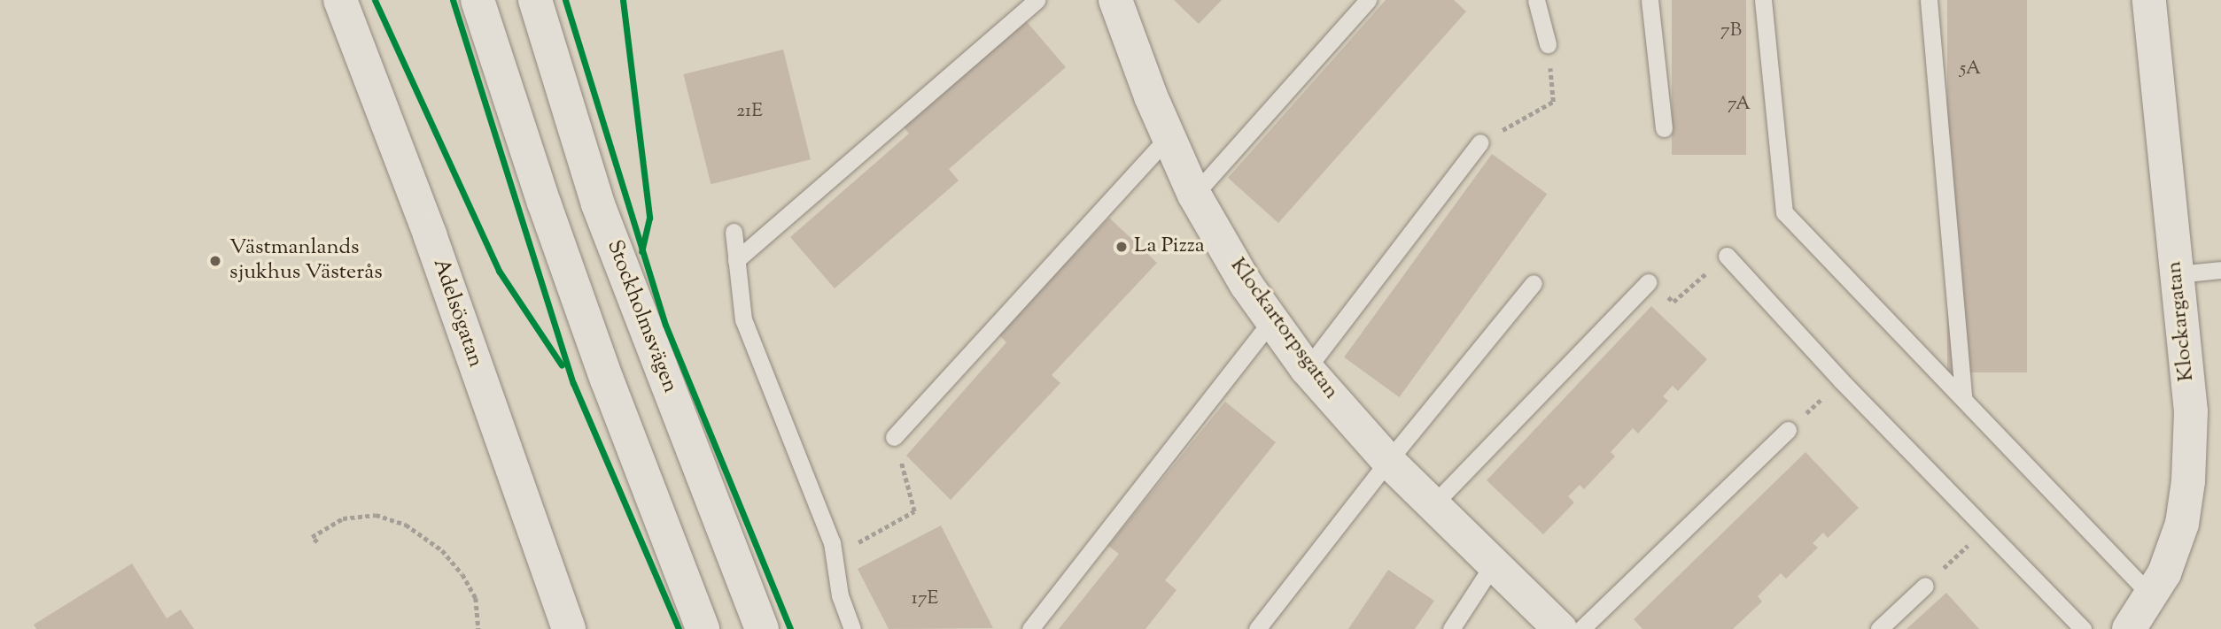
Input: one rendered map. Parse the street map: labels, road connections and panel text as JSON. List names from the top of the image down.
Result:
{
  "streets": {
    "street": [
      "Adelsögatan",
      "Stockholmsvägen",
      "Klockargatan",
      "Klockartorpsgatan"
    ]
  },
  "places": ["La Pizza", "Västmanlands sjukhus Västerås"],
  "house_numbers": [
    "7B",
    "5A",
    "7A",
    "21E",
    "17E"
  ]
}
